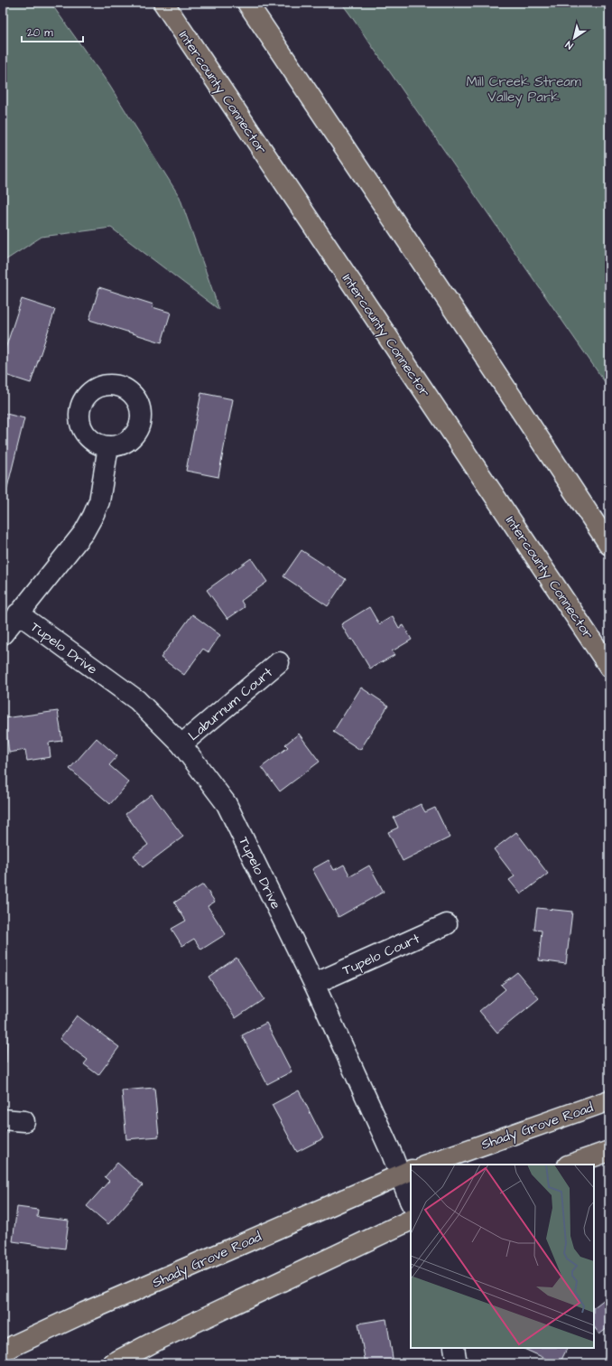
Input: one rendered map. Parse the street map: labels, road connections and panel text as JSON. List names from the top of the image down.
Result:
{
  "streets": {
    "main road": ["Intercounty Connector", "Shady Grove Road"],
    "street": ["Tupelo Drive", "Laburnum Court", "Tupelo Court"]
  },
  "crossings": [
    ["Tupelo Drive", "Laburnum Court"],
    ["Tupelo Drive", "Tupelo Court"],
    ["Tupelo Drive", "Shady Grove Road"]
  ],
  "parks": ["Mill Creek Stream Valley Park"],
  "scale_bar": "20 m",
  "north": "bottom left"
}
